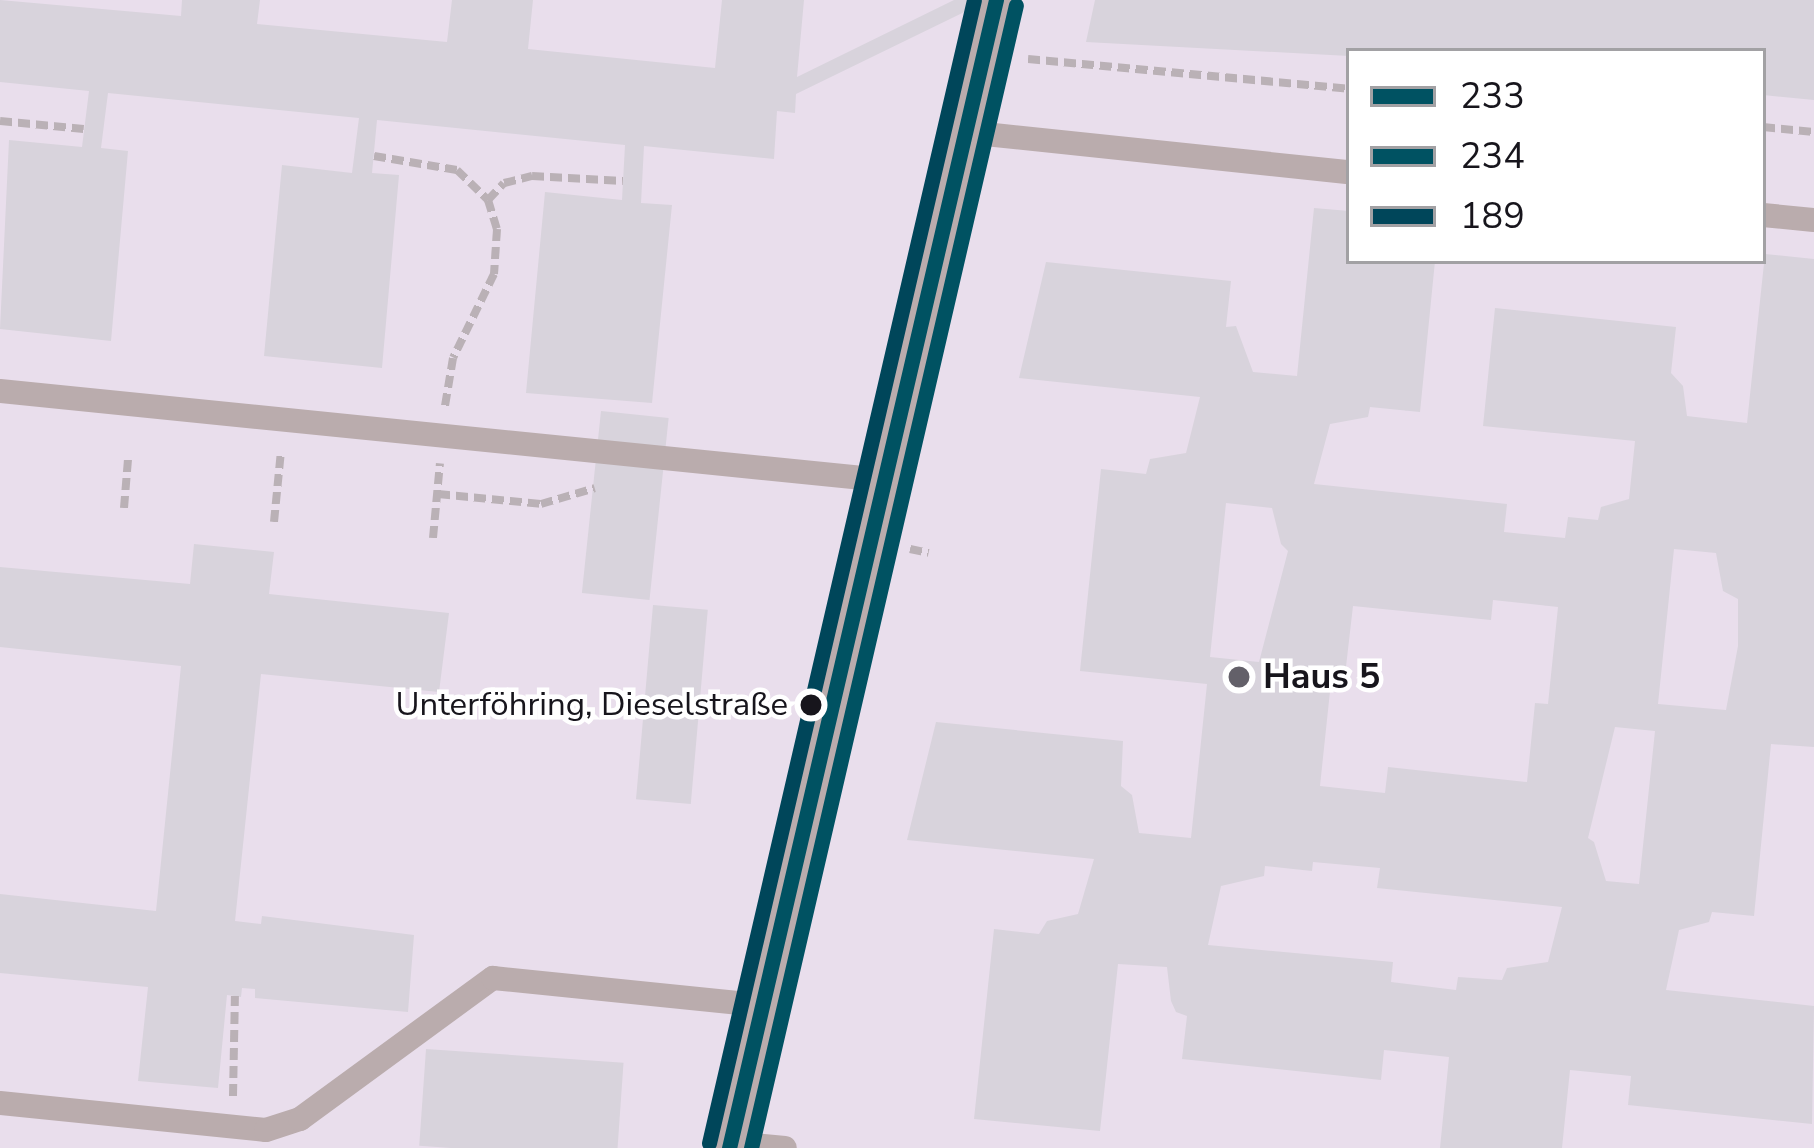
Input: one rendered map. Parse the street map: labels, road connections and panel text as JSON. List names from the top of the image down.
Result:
{
  "places": ["Haus 5", "Unterföhring, Dieselstraße"],
  "lines": ["transit line 233", "transit line 189", "transit line 234"],
  "legend": ["233", "234", "189"]
}
